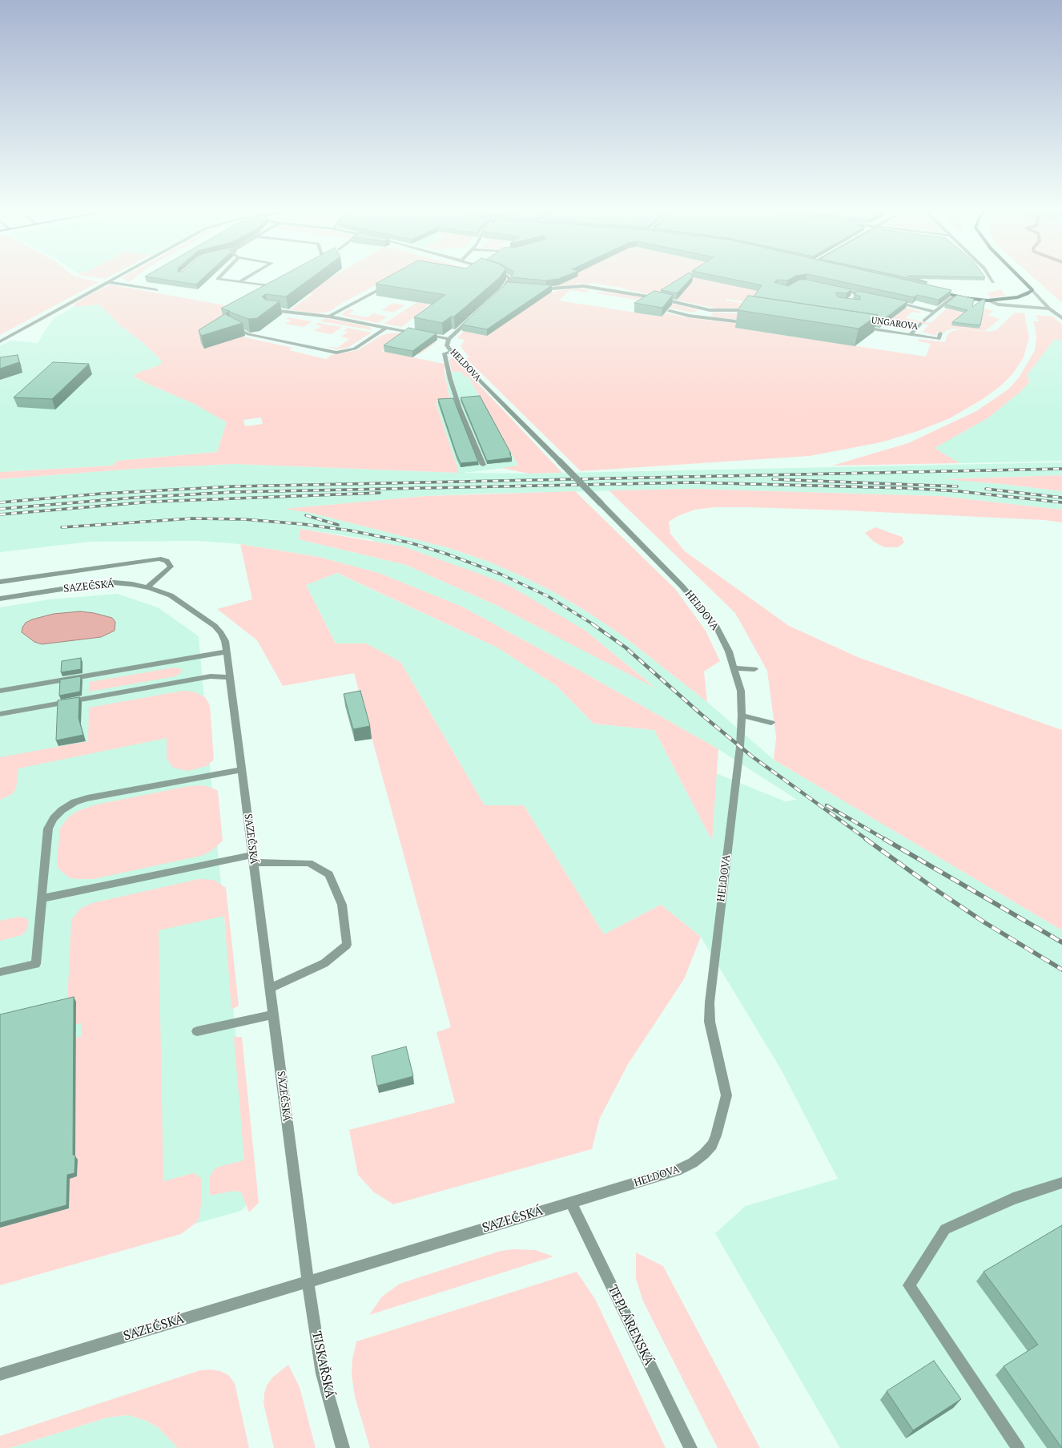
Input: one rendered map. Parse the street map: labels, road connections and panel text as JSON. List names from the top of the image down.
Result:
{
  "streets": {
    "street": [
      "UNGAROVA",
      "HELDOVA",
      "SAZEČSKÁ",
      "TEPLÁRENSKÁ",
      "TISKAŘSKÁ"
    ]
  },
  "crossings": [
    ["HELDOVA", "SAZEČSKÁ"],
    ["HELDOVA", "TEPLÁRENSKÁ"],
    ["SAZEČSKÁ", "TEPLÁRENSKÁ"],
    ["SAZEČSKÁ", "TISKAŘSKÁ"]
  ]
}
